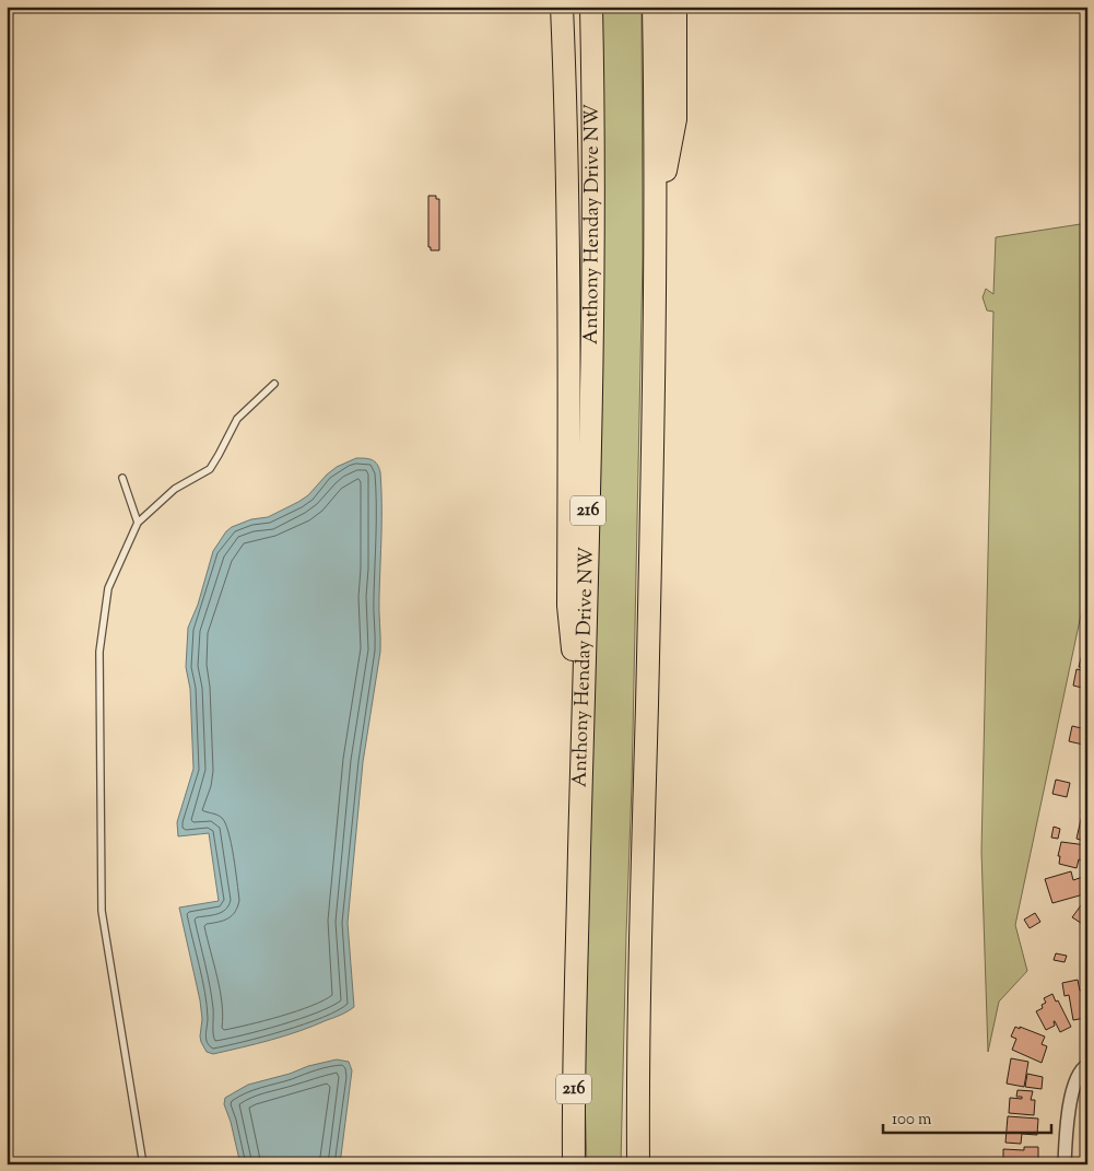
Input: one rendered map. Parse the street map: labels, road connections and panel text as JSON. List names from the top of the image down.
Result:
{
  "streets": {
    "highway": ["Anthony Henday Drive NW", "216"]
  },
  "scale_bar": "100 m"
}
